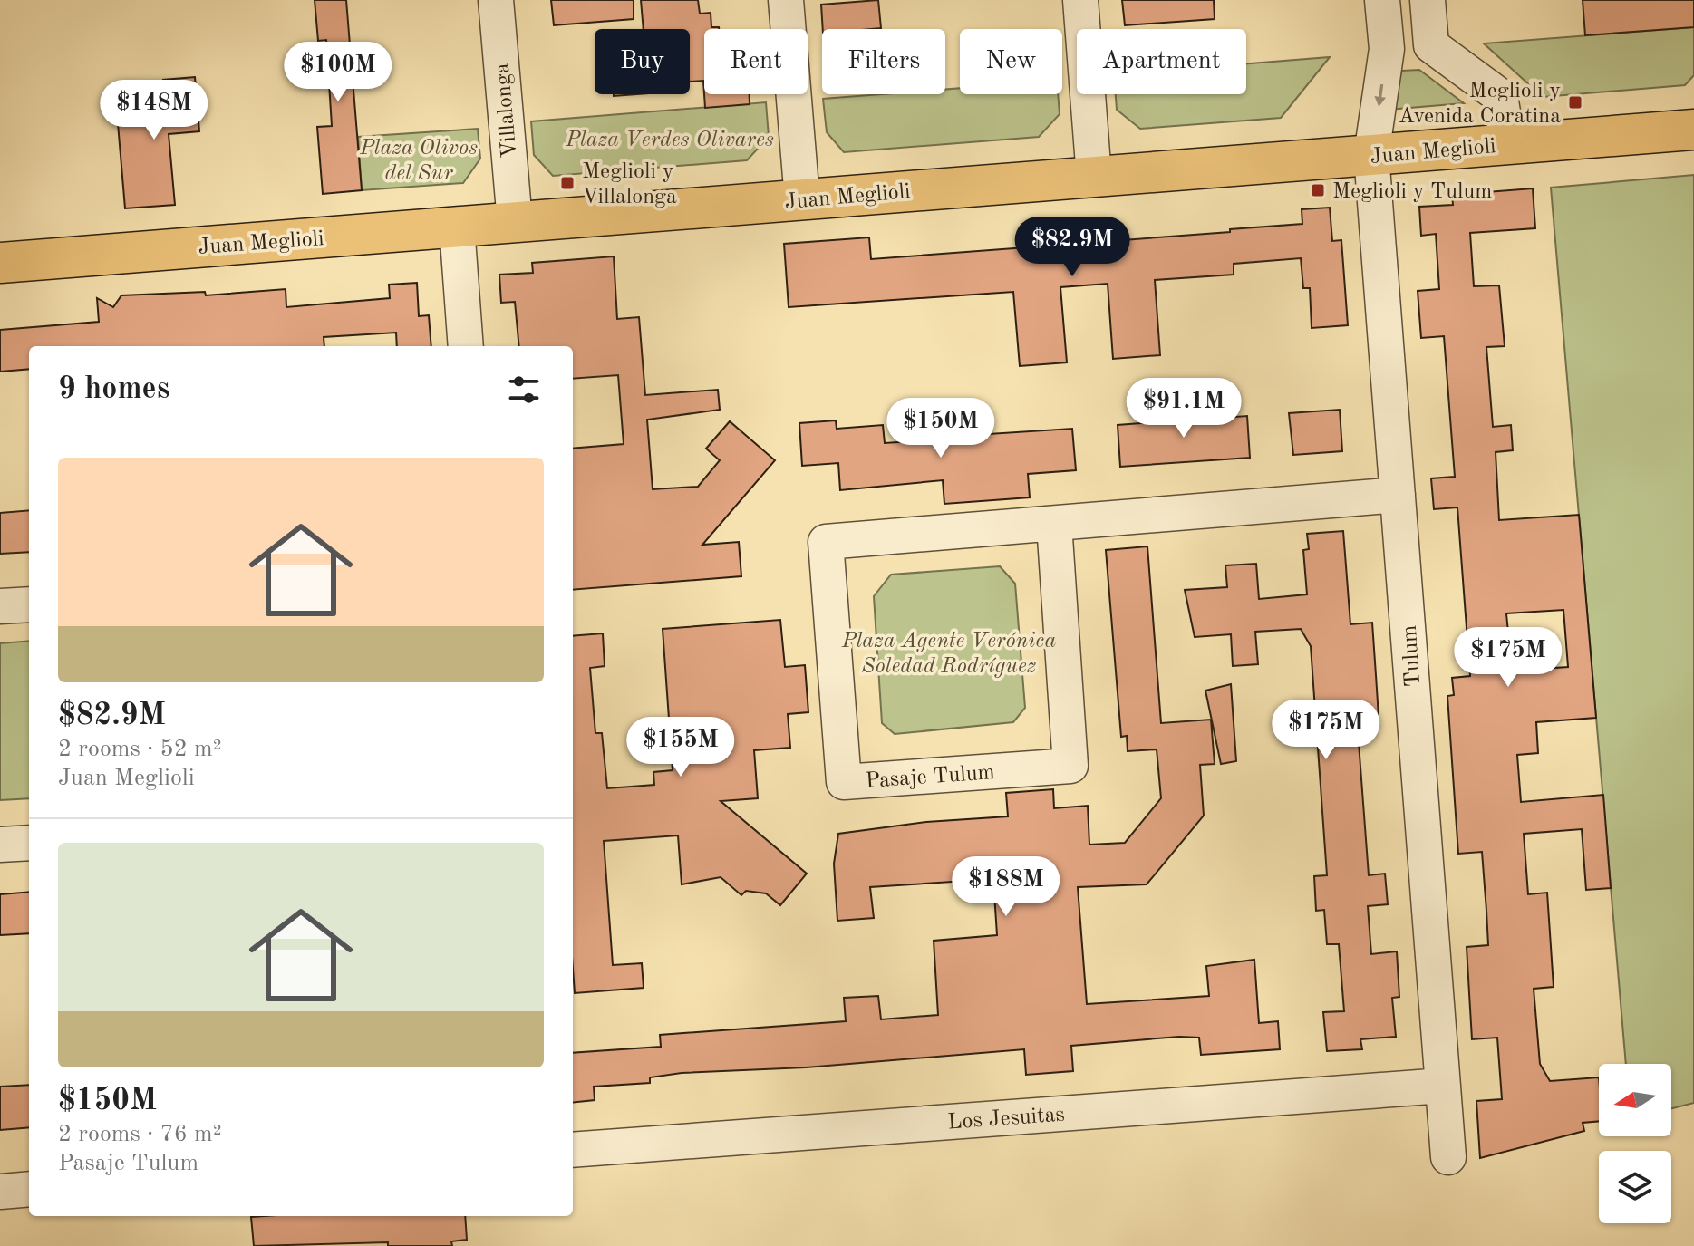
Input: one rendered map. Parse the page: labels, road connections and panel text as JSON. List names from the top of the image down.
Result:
{
  "streets": {
    "main road": ["Juan Meglioli"],
    "street": [
      "Villalonga",
      "Tulum",
      "Pasaje Tulum",
      "Los Jesuitas"
    ]
  },
  "crossings": [
    ["Villalonga", "Juan Meglioli"],
    ["Juan Meglioli", "Tulum"],
    ["Tulum", "Pasaje Tulum"],
    ["Tulum", "Los Jesuitas"]
  ],
  "parks": ["Plaza Verdes Olivares", "Plaza Olivos del Sur", "Plaza Agente Verónica Soledad Rodríguez"],
  "places": {
    "transit": ["Meglioli y Avenida Coratina", "Meglioli y Villalonga", "Meglioli y Tulum"]
  },
  "north": "left",
  "page": {
    "chip": [
      "Buy",
      "Rent",
      "Filters",
      "New",
      "Apartment"
    ],
    "price": [
      "$100M",
      "$148M",
      "$82.9M",
      "$91.1M",
      "$150M",
      "$175M",
      "$175M",
      "$155M",
      "$188M"
    ],
    "heading": "9 homes",
    "list": [
      {
        "name": "$82.9M",
        "note": "2 rooms · 52 m² · Juan Meglioli"
      },
      {
        "name": "$150M",
        "note": "2 rooms · 76 m² · Pasaje Tulum"
      }
    ]
  }
}
